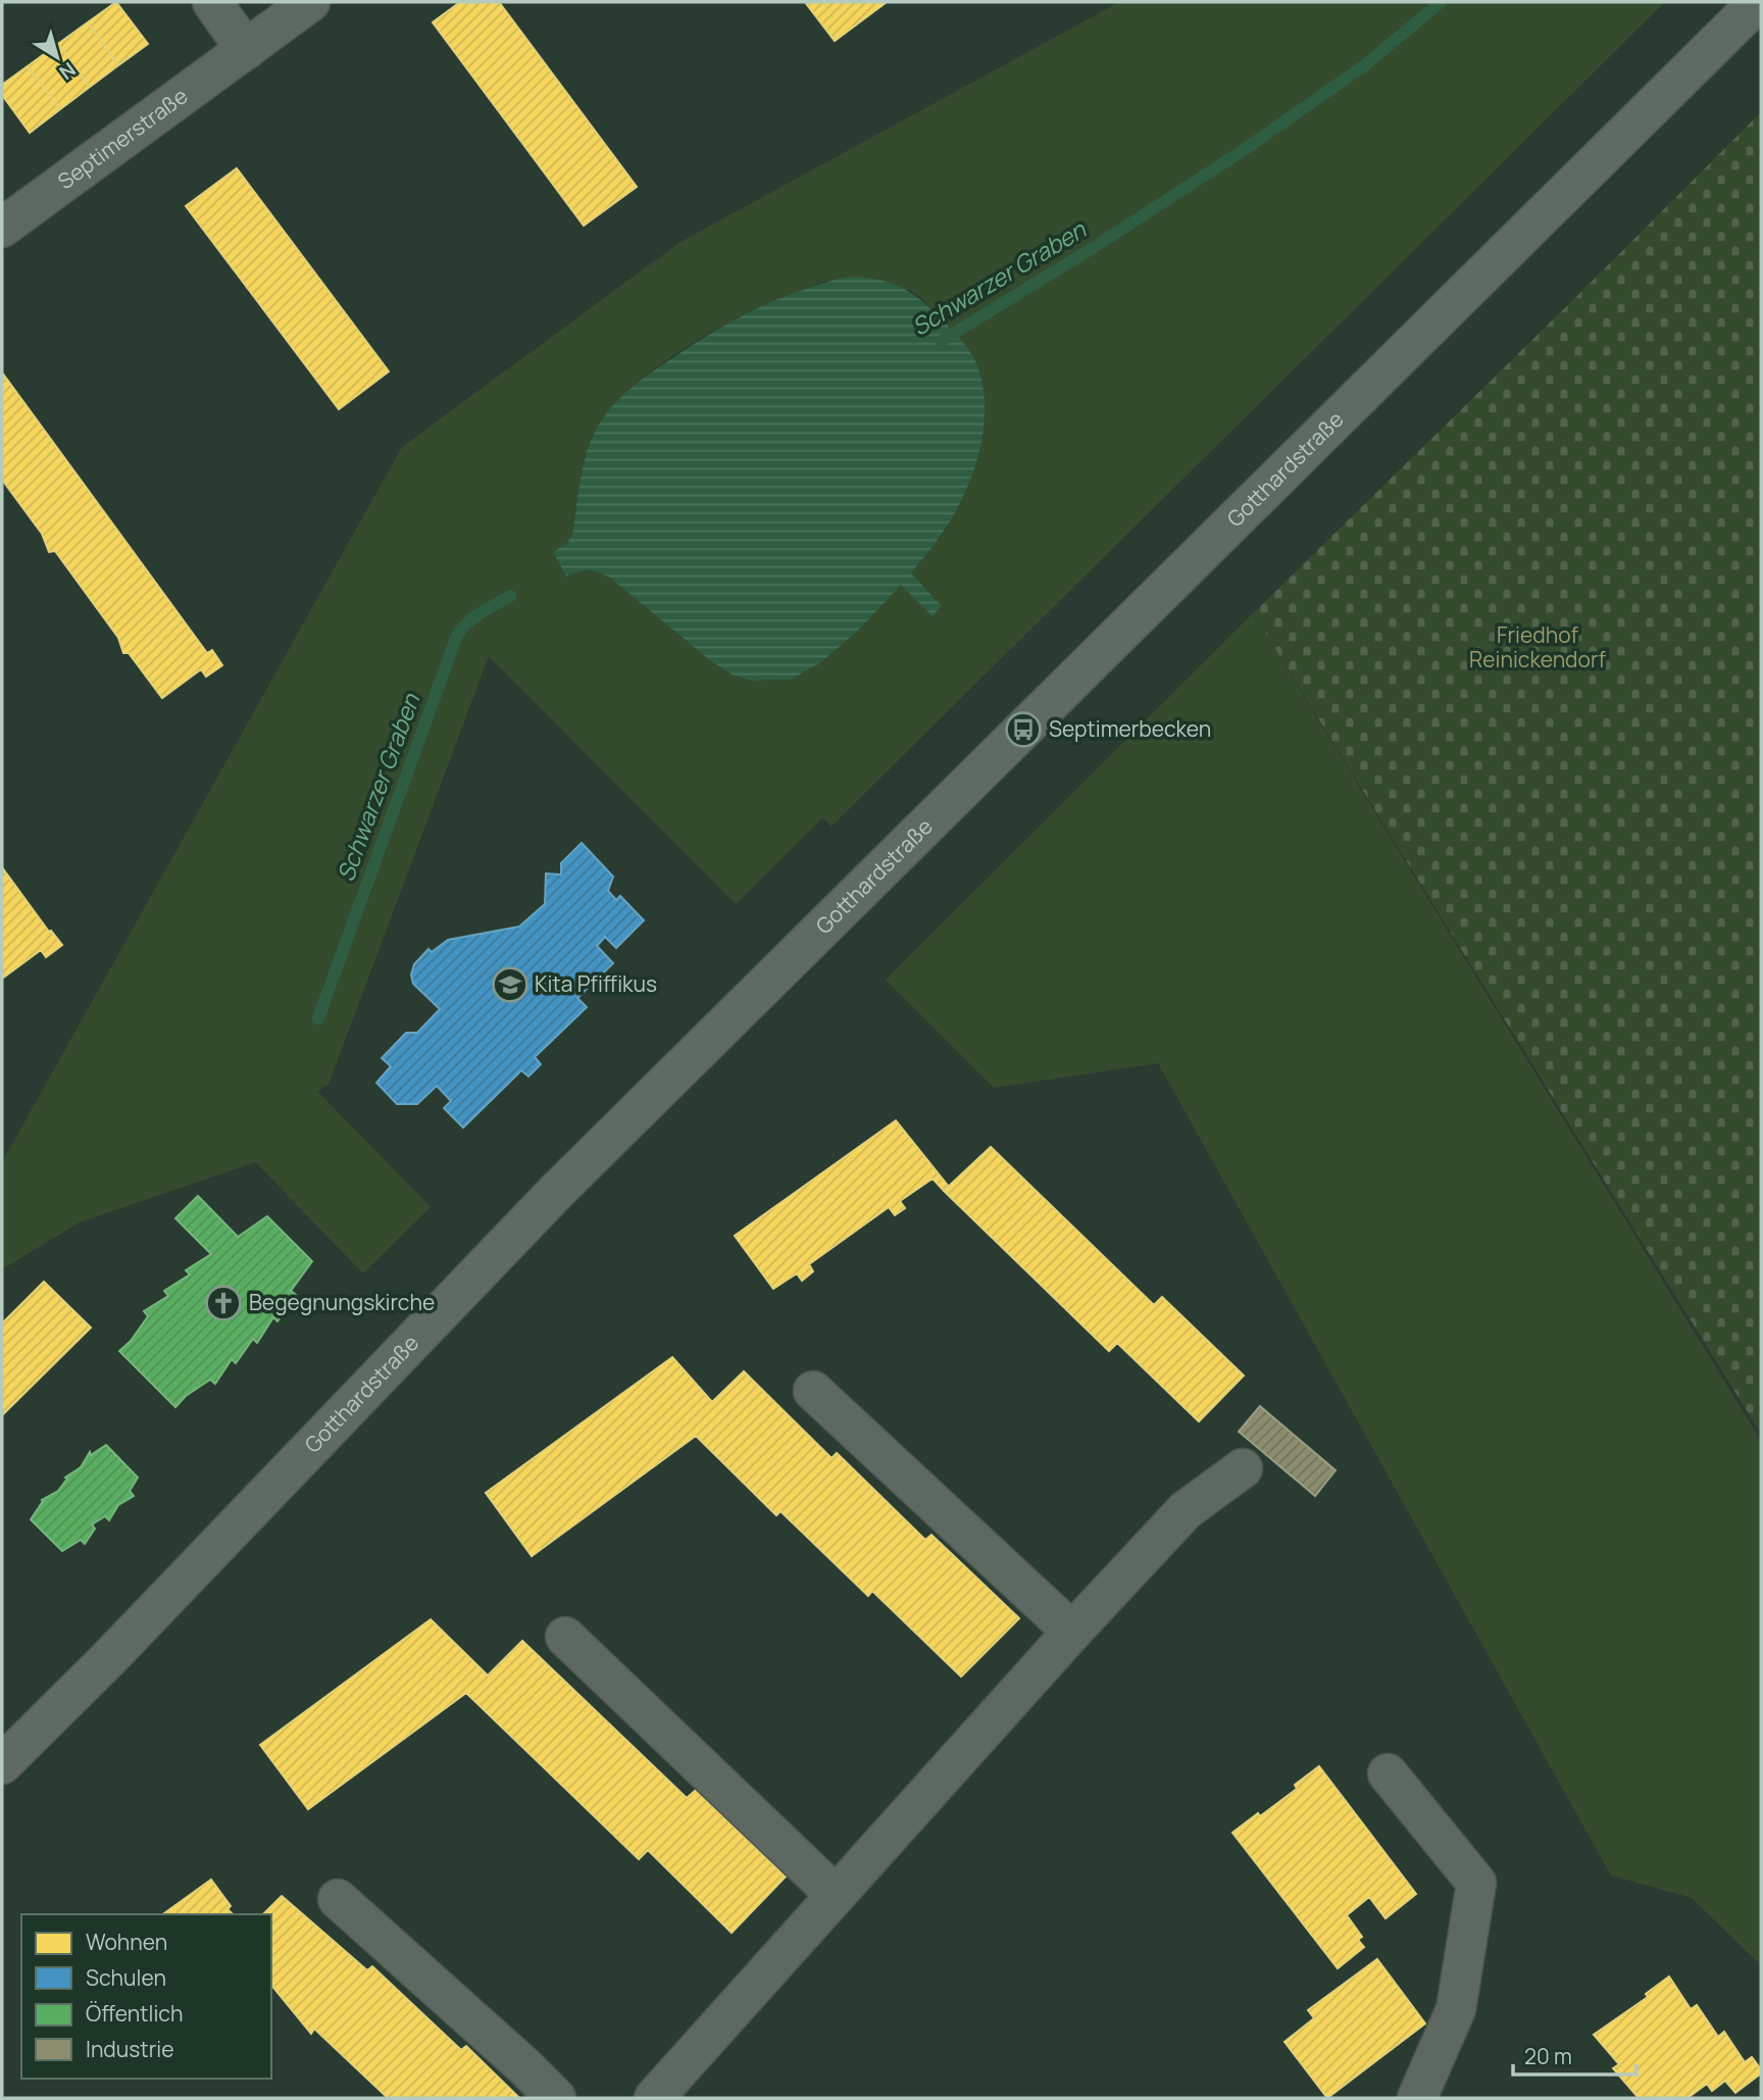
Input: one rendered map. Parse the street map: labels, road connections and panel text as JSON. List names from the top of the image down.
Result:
{
  "streets": {
    "main road": ["Gotthardstraße"],
    "street": ["Septimerstraße"]
  },
  "water": ["Schwarzer Graben"],
  "parks": ["Friedhof Reinickendorf"],
  "places": {
    "bus stop": ["Septimerbecken"],
    "school or university": ["Kita Pfiffikus"],
    "church": ["Begegnungskirche"]
  },
  "legend": [
    "Wohnen",
    "Schulen",
    "Öffentlich",
    "Industrie"
  ],
  "scale_bar": "20 m",
  "north": "bottom right"
}
